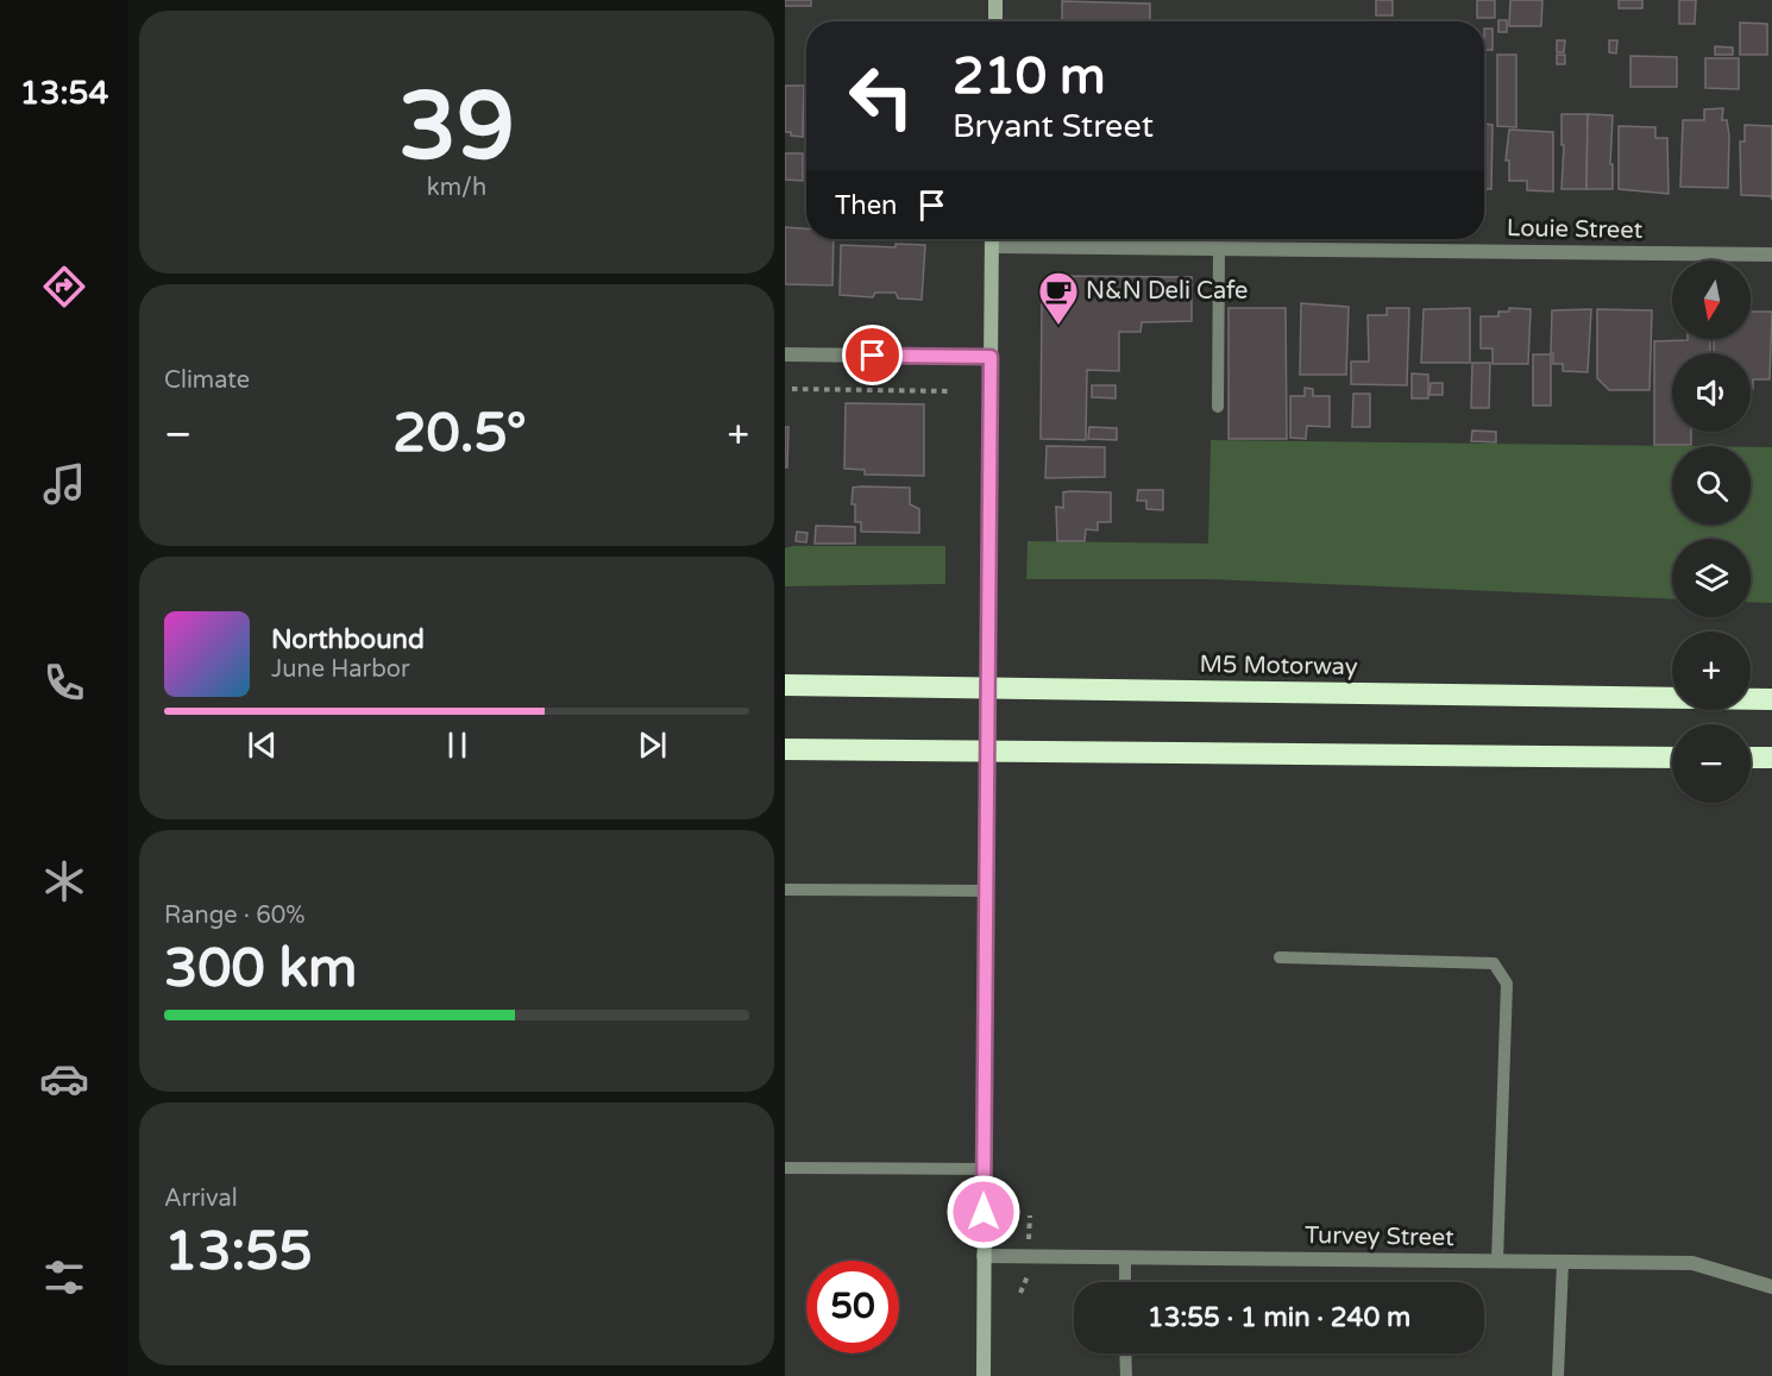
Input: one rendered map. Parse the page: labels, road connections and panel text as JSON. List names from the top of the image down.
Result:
{
  "streets": {
    "highway": ["M5 Motorway"],
    "street": ["Louie Street", "Turvey Street"]
  },
  "places": {
    "cafe": ["N&N Deli Cafe"]
  },
  "north": "bottom",
  "page": {
    "tabs": "13:54",
    "tile": [
      ["39", "km/h"],
      "Climate",
      ["Range · 60%", "300 km"],
      ["Arrival", "13:55"]
    ],
    "turn": ["210 m", "Bryant Street"],
    "then": "Then",
    "map_buttons": ["+", "−"],
    "heat": ["−", "20.5°", "+"],
    "song": ["Northbound", "June Harbor"],
    "limit": "50",
    "trip": "13:55 · 1 min · 240 m"
  }
}
